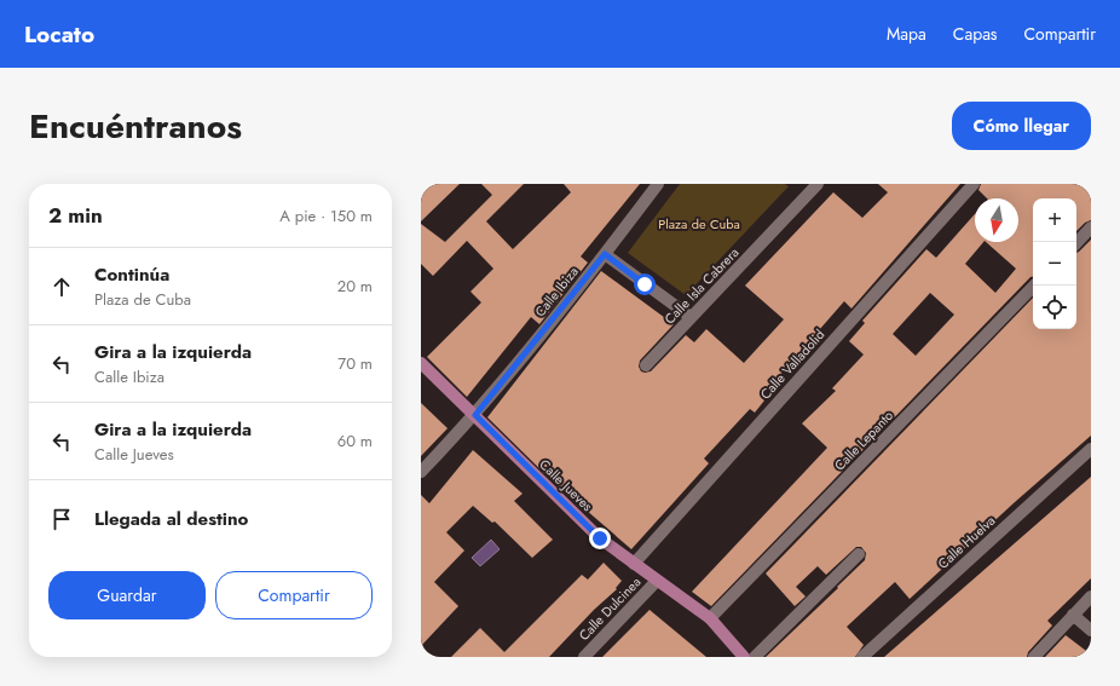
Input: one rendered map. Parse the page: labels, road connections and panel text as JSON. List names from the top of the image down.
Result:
{
  "streets": {
    "main road": ["Calle Jueves"],
    "street": [
      "Calle Isla Cabrera",
      "Calle Ibiza",
      "Calle Valladolid",
      "Calle Lepanto",
      "Calle Huelva",
      "Calle Dulcinea"
    ]
  },
  "crossings": [
    ["Calle Ibiza", "Calle Jueves"],
    ["Calle Valladolid", "Calle Jueves"],
    ["Calle Lepanto", "Calle Jueves"],
    ["Calle Jueves", "Calle Dulcinea"]
  ],
  "parks": ["Plaza de Cuba"],
  "north": "bottom",
  "page": {
    "header": "Locato",
    "nav": ["Mapa", "Capas", "Compartir"],
    "title": "Encuéntranos",
    "buttons": [
      "Cómo llegar",
      ["Guardar", "Compartir"]
    ],
    "heading": ["2 min", "A pie · 150 m"],
    "map_buttons": ["+", "−"],
    "list": [
      ["Continúa", "Plaza de Cuba", "20 m"],
      ["Gira a la izquierda", "Calle Ibiza", "70 m"],
      ["Gira a la izquierda", "Calle Jueves", "60 m"],
      "Llegada al destino"
    ]
  }
}
